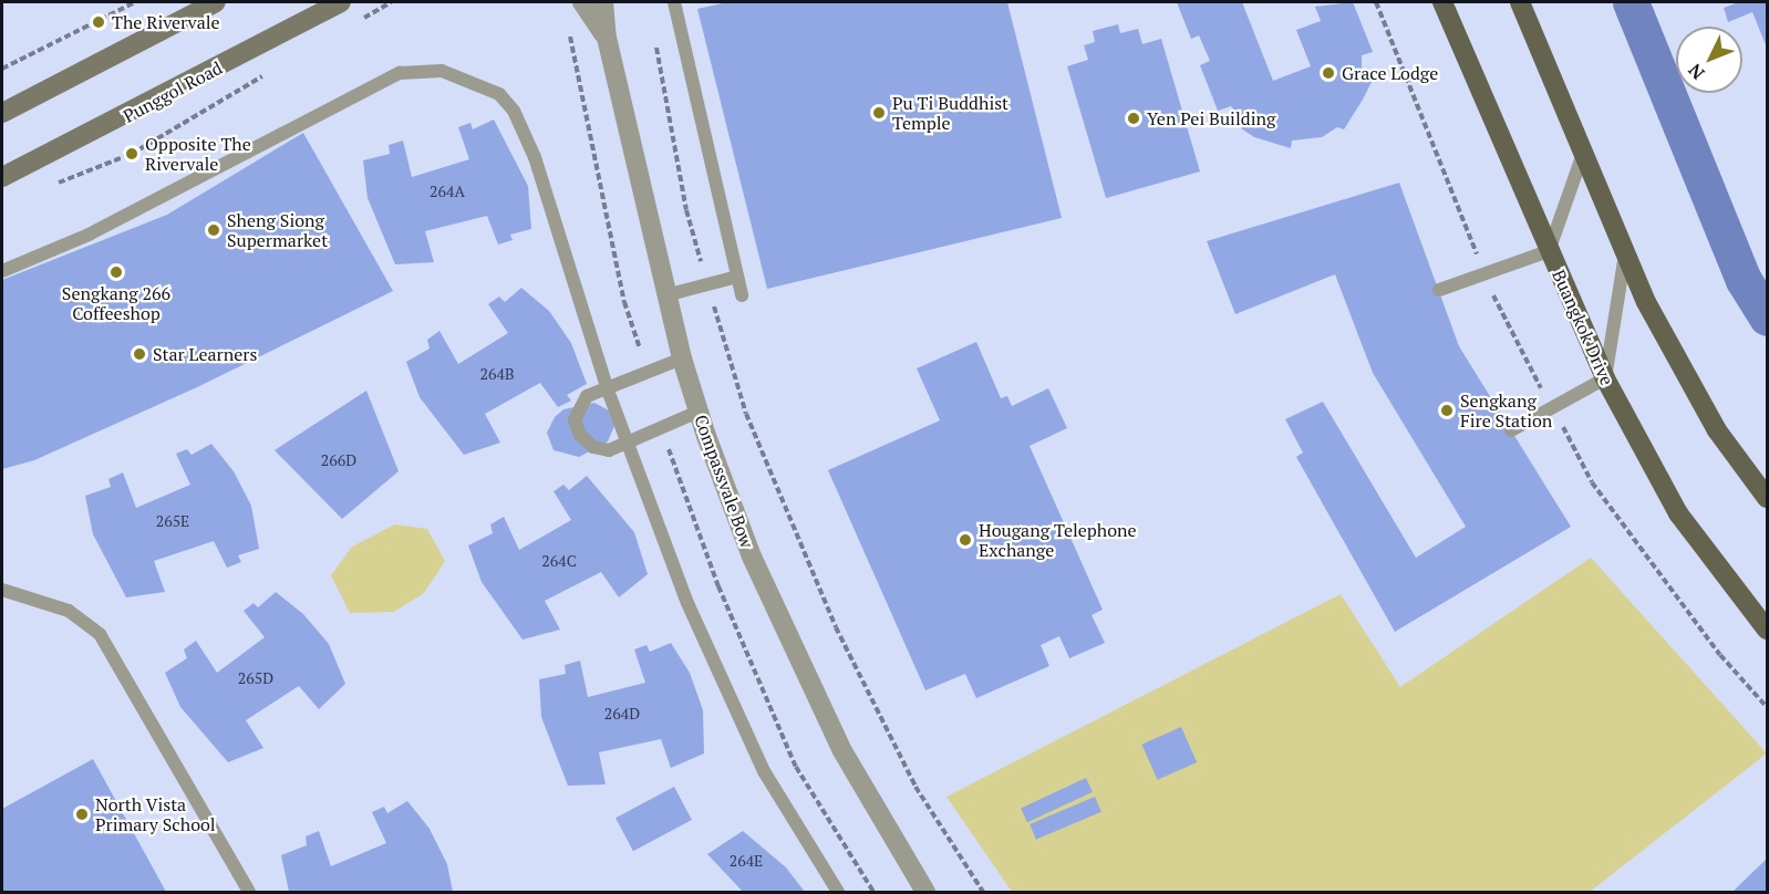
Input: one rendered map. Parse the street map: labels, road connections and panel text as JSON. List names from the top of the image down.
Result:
{
  "streets": {
    "main road": ["Punggol Road", "Buangkok Drive"],
    "street": ["Compassvale Bow"]
  },
  "places": [
    "The Rivervale",
    "Grace Lodge",
    "Pu Ti Buddhist Temple",
    "Yen Pei Building",
    "Opposite The Rivervale",
    "Sheng Siong Supermarket",
    "Sengkang 266 Coffeeshop",
    "Star Learners",
    "Sengkang Fire Station",
    "Hougang Telephone Exchange",
    "North Vista Primary School"
  ],
  "house_numbers": [
    "264A",
    "264B",
    "266D",
    "265E",
    "264C",
    "265D",
    "264D",
    "264E"
  ],
  "north": "bottom left"
}
